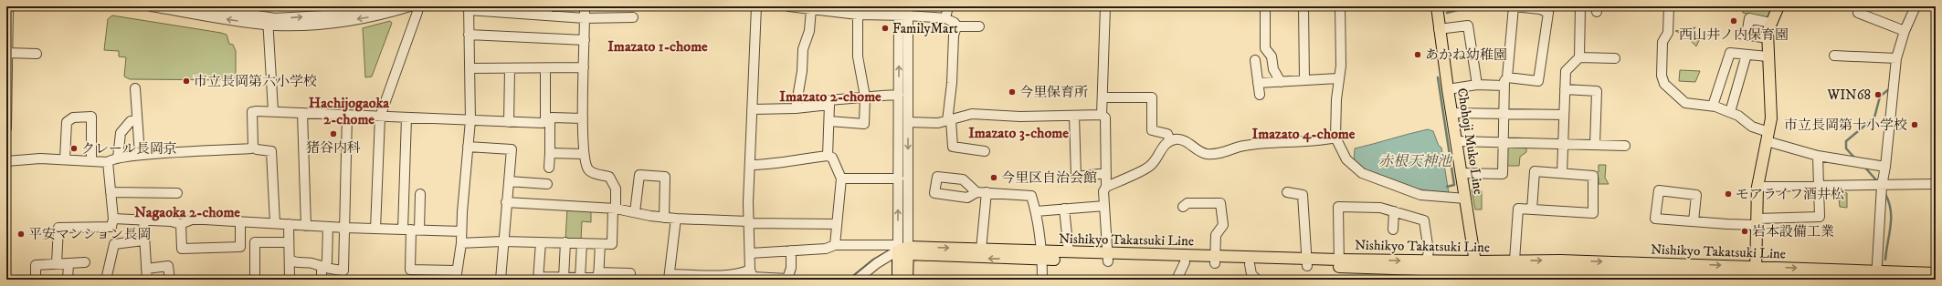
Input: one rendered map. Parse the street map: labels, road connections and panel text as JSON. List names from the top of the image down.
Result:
{
  "streets": {
    "main road": ["Chohoji Muko Line", "Nishikyo Takatsuki Line"]
  },
  "crossings": [
    ["Chohoji Muko Line", "Nishikyo Takatsuki Line"]
  ],
  "districts": [
    "Imazato 1-chome",
    "Imazato 2-chome",
    "Hachijogaoka 2-chome",
    "Imazato 3-chome",
    "Imazato 4-chome",
    "Nagaoka 2-chome"
  ],
  "water": ["赤根天神池"],
  "places": [
    "西山井ノ内保育園",
    "FamilyMart",
    "あかね幼稚園",
    "市立長岡第六小学校",
    "今里保育所",
    "WIN68",
    "市立長岡第十小学校",
    "猪谷内科",
    "クレール長岡京",
    "今里区自治会館",
    "モアライフ酒井松",
    "岩本設備工業",
    "平安マンション長岡"
  ]
}
